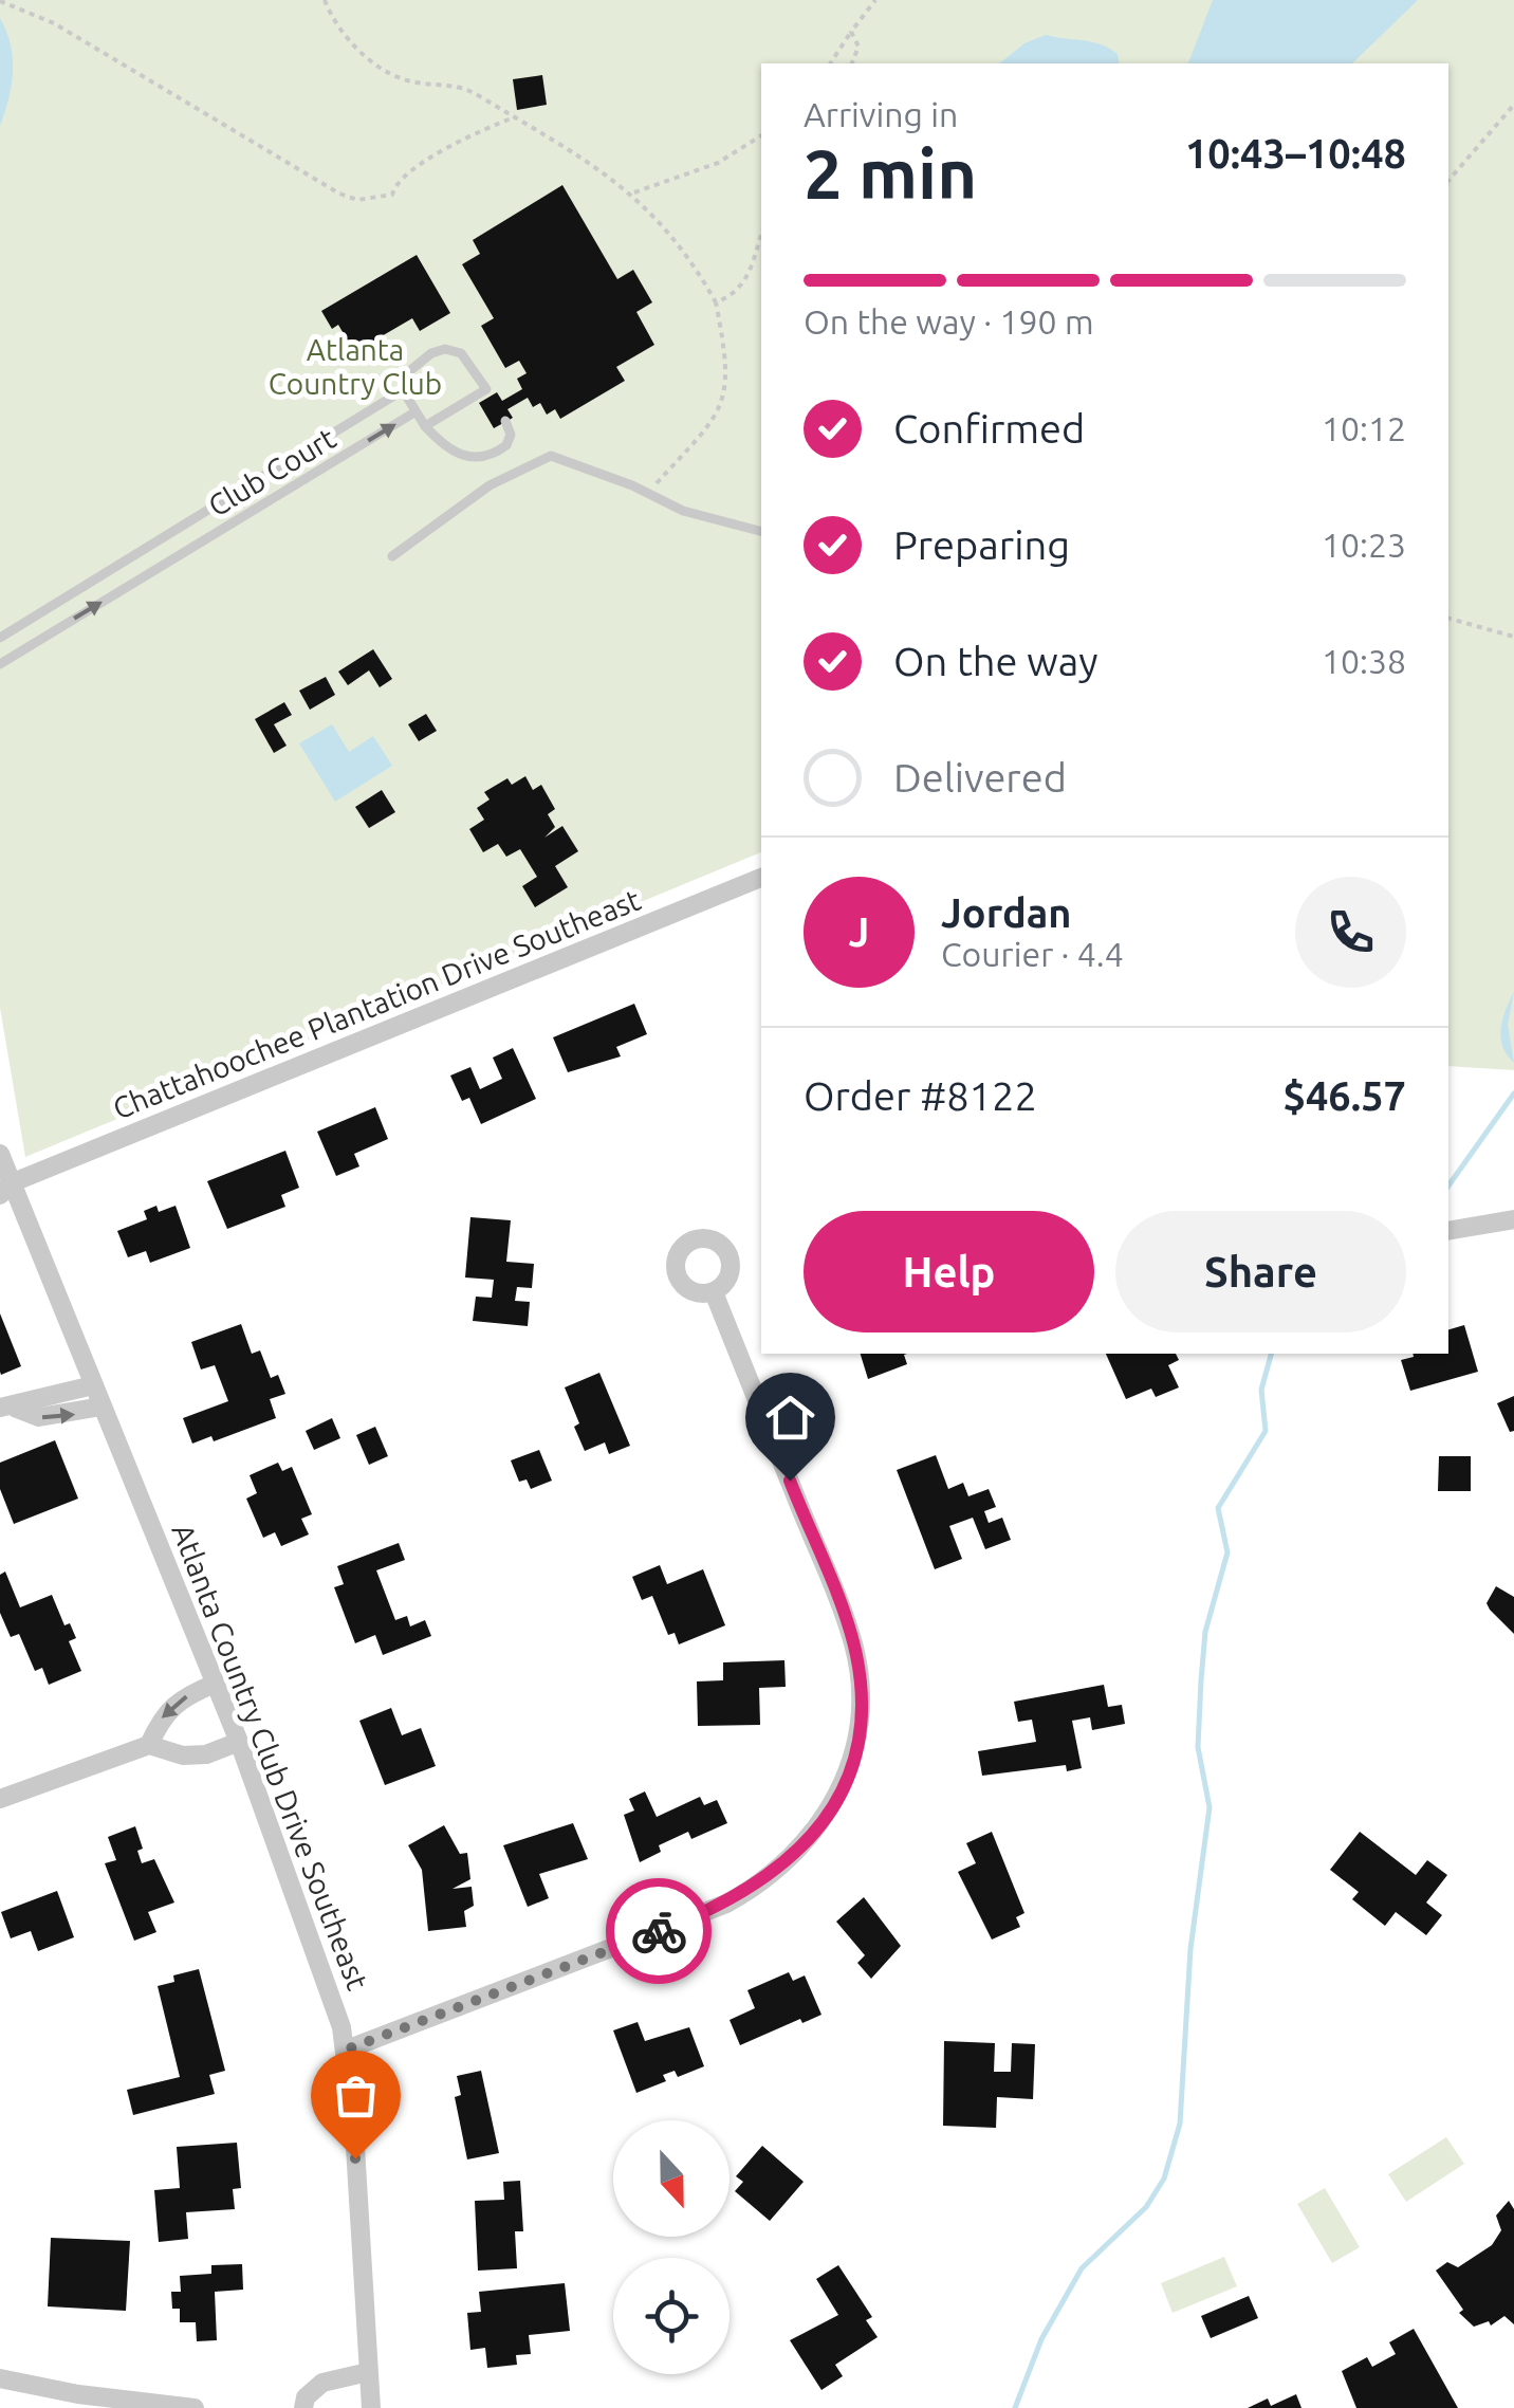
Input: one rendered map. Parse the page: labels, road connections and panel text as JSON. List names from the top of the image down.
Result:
{
  "streets": {
    "street": ["Chattahoochee Plantation Drive Southeast", "Atlanta Country Club Drive Southeast"],
    "lane": ["Club Court"]
  },
  "crossings": [
    ["Chattahoochee Plantation Drive Southeast", "Atlanta Country Club Drive Southeast"]
  ],
  "parks": ["Atlanta Country Club"],
  "north": "bottom",
  "page": {
    "heading": ["2 min", "Arriving in", "10:43–10:48"],
    "panel": [
      "Jordan",
      "Courier · 4.4",
      "Order #8122",
      "$46.57"
    ],
    "bar": "On the way · 190 m",
    "list": [
      ["Confirmed", "10:12"],
      ["Preparing", "10:23"],
      ["On the way", "10:38"],
      "Delivered"
    ],
    "round": "J",
    "buttons": ["Help", "Share"]
  }
}
